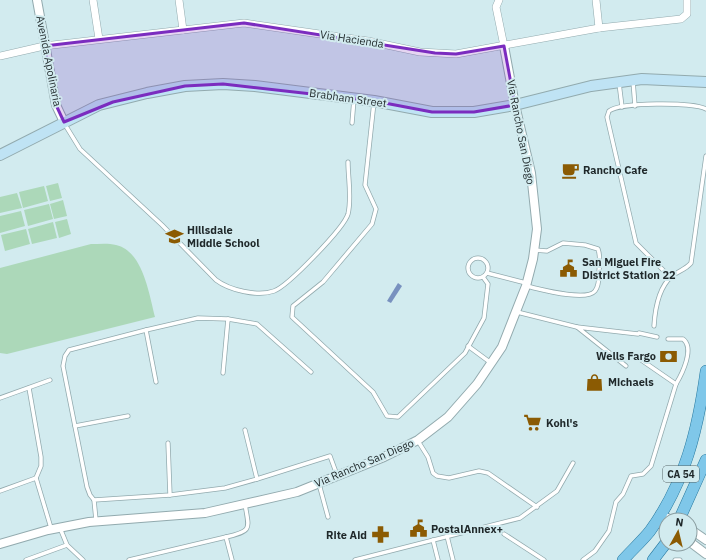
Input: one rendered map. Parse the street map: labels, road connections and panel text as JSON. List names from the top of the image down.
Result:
{
  "streets": {
    "main road": ["Brabham Street", "CA 54"],
    "street": ["Via Hacienda", "Avenida Apolinaria", "Via Rancho San Diego"]
  },
  "crossings": [
    ["Via Hacienda", "Avenida Apolinaria"],
    ["Via Hacienda", "Via Rancho San Diego"],
    ["Avenida Apolinaria", "Brabham Street"],
    ["Brabham Street", "Via Rancho San Diego"]
  ],
  "places": {
    "cafe": ["Rancho Cafe"],
    "school or university": ["Hillsdale Middle School"],
    "public building": ["San Miguel Fire District Station 22", "PostalAnnex+"],
    "bank": ["Wells Fargo"],
    "shop": ["Michaels"],
    "supermarket": ["Kohl's"],
    "pharmacy": ["Rite Aid"]
  },
  "north": "top"
}
